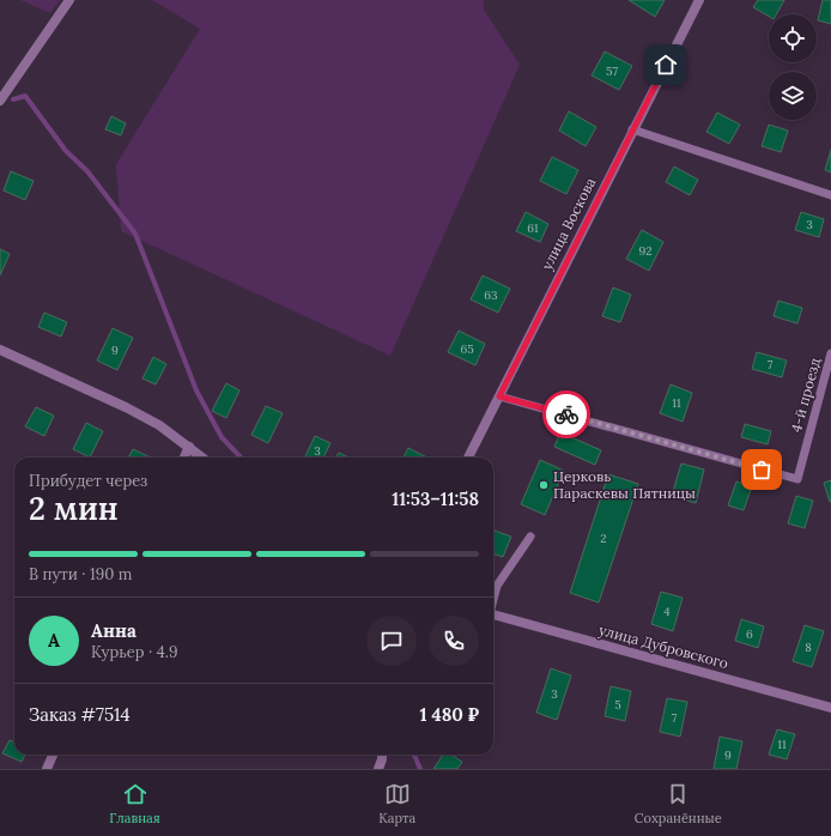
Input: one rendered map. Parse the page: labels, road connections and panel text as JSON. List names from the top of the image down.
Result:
{
  "streets": {
    "street": ["улица Воскова", "улица Дубровского"],
    "lane": ["4-й проезд"]
  },
  "crossings": [
    ["улица Воскова", "4-й проезд"]
  ],
  "places": ["Церковь Параскевы Пятницы"],
  "house_numbers": [
    "57",
    "3",
    "61",
    "92",
    "63",
    "65",
    "9",
    "7",
    "11",
    "3",
    "2",
    "4",
    "6",
    "8",
    "3",
    "5",
    "7",
    "11",
    "9"
  ],
  "page": {
    "heading": ["2 мин", "Прибудет через", "11:53–11:58"],
    "panel": [
      "Анна",
      "Курьер · 4.9",
      "Заказ #7514",
      "1 480 ₽"
    ],
    "bar": "В пути · 190 m",
    "round": "А",
    "tabs": ["Главная", "Карта", "Сохранённые"]
  }
}
